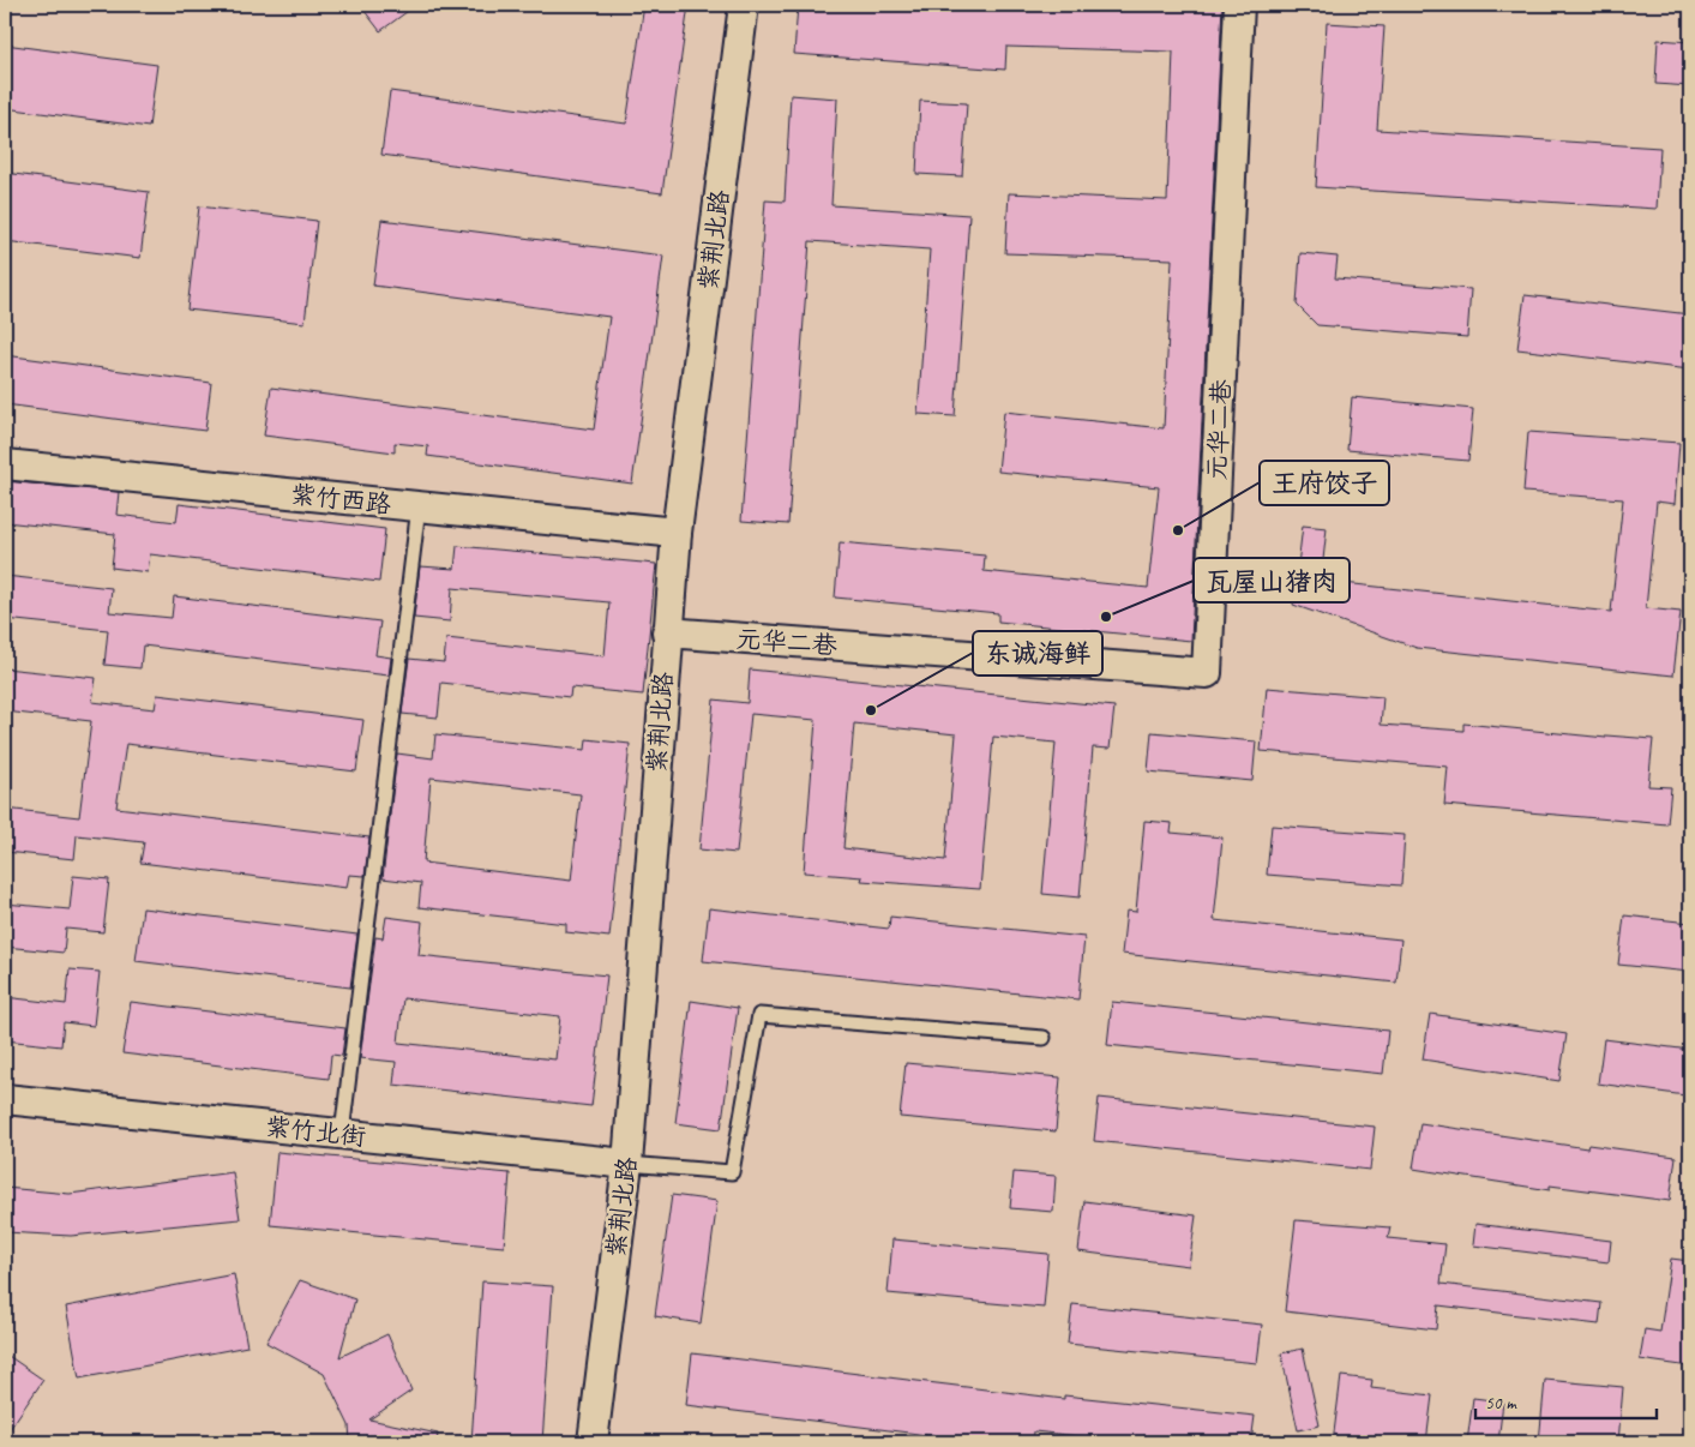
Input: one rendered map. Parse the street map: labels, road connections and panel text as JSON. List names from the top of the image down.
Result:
{
  "streets": {
    "street": [
      "紫荆北路",
      "元华二巷",
      "紫竹西路",
      "紫竹北街"
    ]
  },
  "crossings": [
    ["紫荆北路", "元华二巷"],
    ["紫荆北路", "紫竹西路"],
    ["紫荆北路", "紫竹北街"]
  ],
  "places": ["王府饺子", "瓦屋山猪肉", "东诚海鲜"],
  "scale_bar": "50 m"
}
